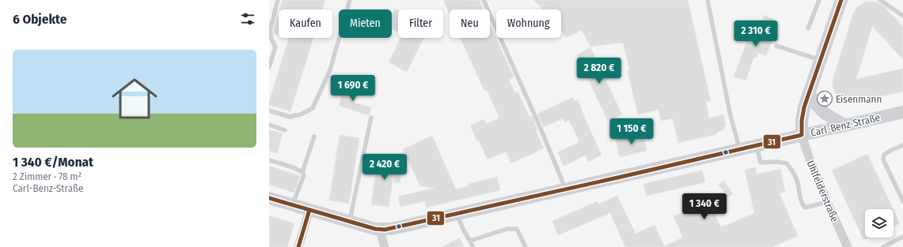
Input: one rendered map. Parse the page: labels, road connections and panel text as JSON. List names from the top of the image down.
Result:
{
  "streets": {
    "main road": ["Carl-Benz-Straße"],
    "street": ["Uhlfelderstraße"]
  },
  "crossings": [
    ["Carl-Benz-Straße", "Uhlfelderstraße"]
  ],
  "places": {
    "place": ["Eisenmann"]
  },
  "lines": ["transit line 31"],
  "page": {
    "heading": "6 Objekte",
    "chip": [
      "Kaufen",
      "Mieten",
      "Filter",
      "Neu",
      "Wohnung"
    ],
    "price": [
      "2 310 €",
      "2 820 €",
      "1 690 €",
      "1 150 €",
      "2 420 €",
      "1 340 €"
    ],
    "list": [
      {
        "name": "1 340 €/Monat",
        "note": "2 Zimmer · 78 m² · Carl-Benz-Straße"
      }
    ]
  }
}
